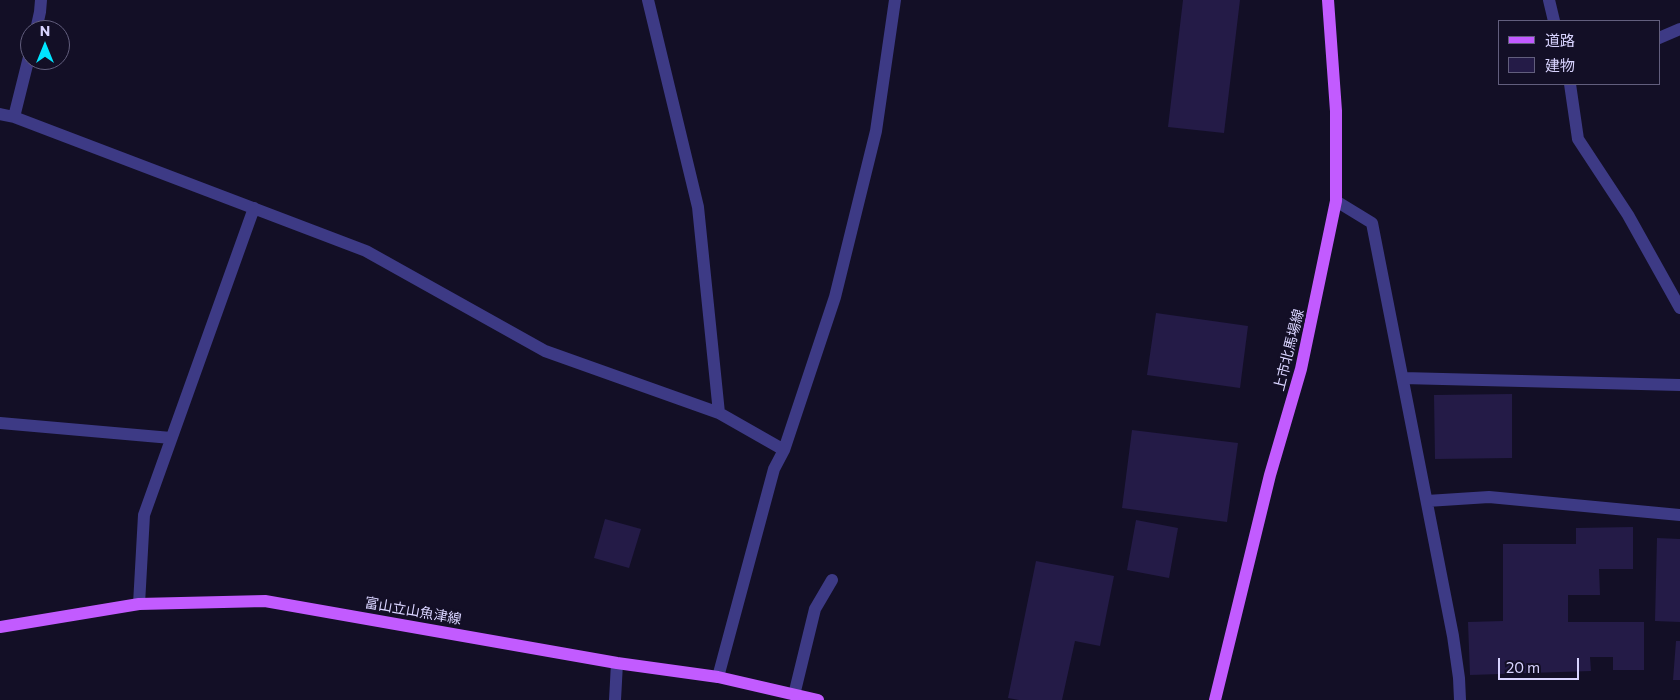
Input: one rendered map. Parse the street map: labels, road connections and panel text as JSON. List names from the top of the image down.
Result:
{
  "streets": {
    "main road": ["上市北馬場線", "富山立山魚津線"]
  },
  "legend": ["道路", "建物"],
  "scale_bar": "20 m",
  "north": "top"
}
